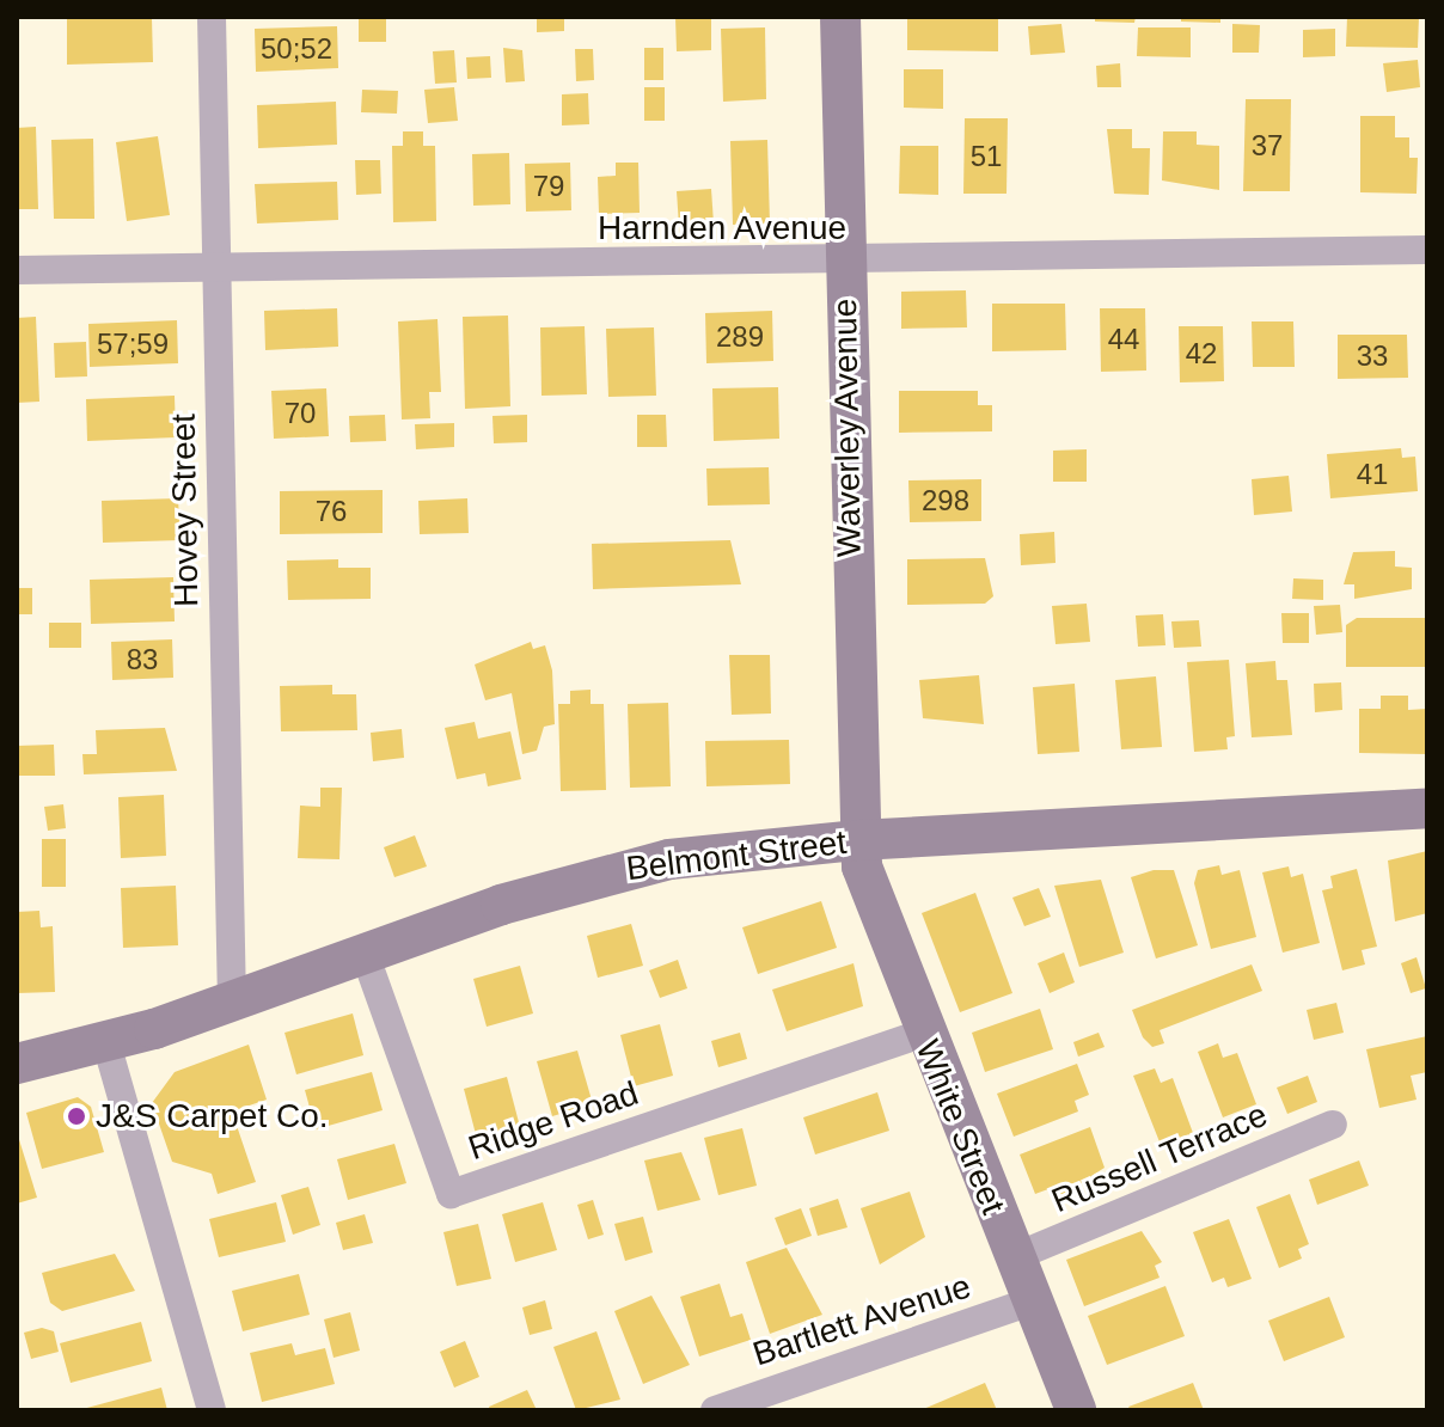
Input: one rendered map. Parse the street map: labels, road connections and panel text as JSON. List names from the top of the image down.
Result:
{
  "streets": {
    "street": [
      "Harnden Avenue",
      "Waverley Avenue",
      "Hovey Street",
      "Belmont Street",
      "Ridge Road",
      "White Street",
      "Russell Terrace",
      "Bartlett Avenue"
    ]
  },
  "crossings": [
    ["Harnden Avenue", "Waverley Avenue"],
    ["Harnden Avenue", "Hovey Street"],
    ["Waverley Avenue", "Belmont Street"],
    ["Waverley Avenue", "White Street"],
    ["Hovey Street", "Belmont Street"],
    ["Belmont Street", "Ridge Road"],
    ["Belmont Street", "White Street"],
    ["Ridge Road", "White Street"],
    ["White Street", "Russell Terrace"],
    ["White Street", "Bartlett Avenue"]
  ],
  "places": ["J&S Carpet Co."],
  "house_numbers": [
    "50;52",
    "37",
    "51",
    "79",
    "289",
    "44",
    "57;59",
    "42",
    "33",
    "70",
    "41",
    "298",
    "76",
    "83"
  ]
}
